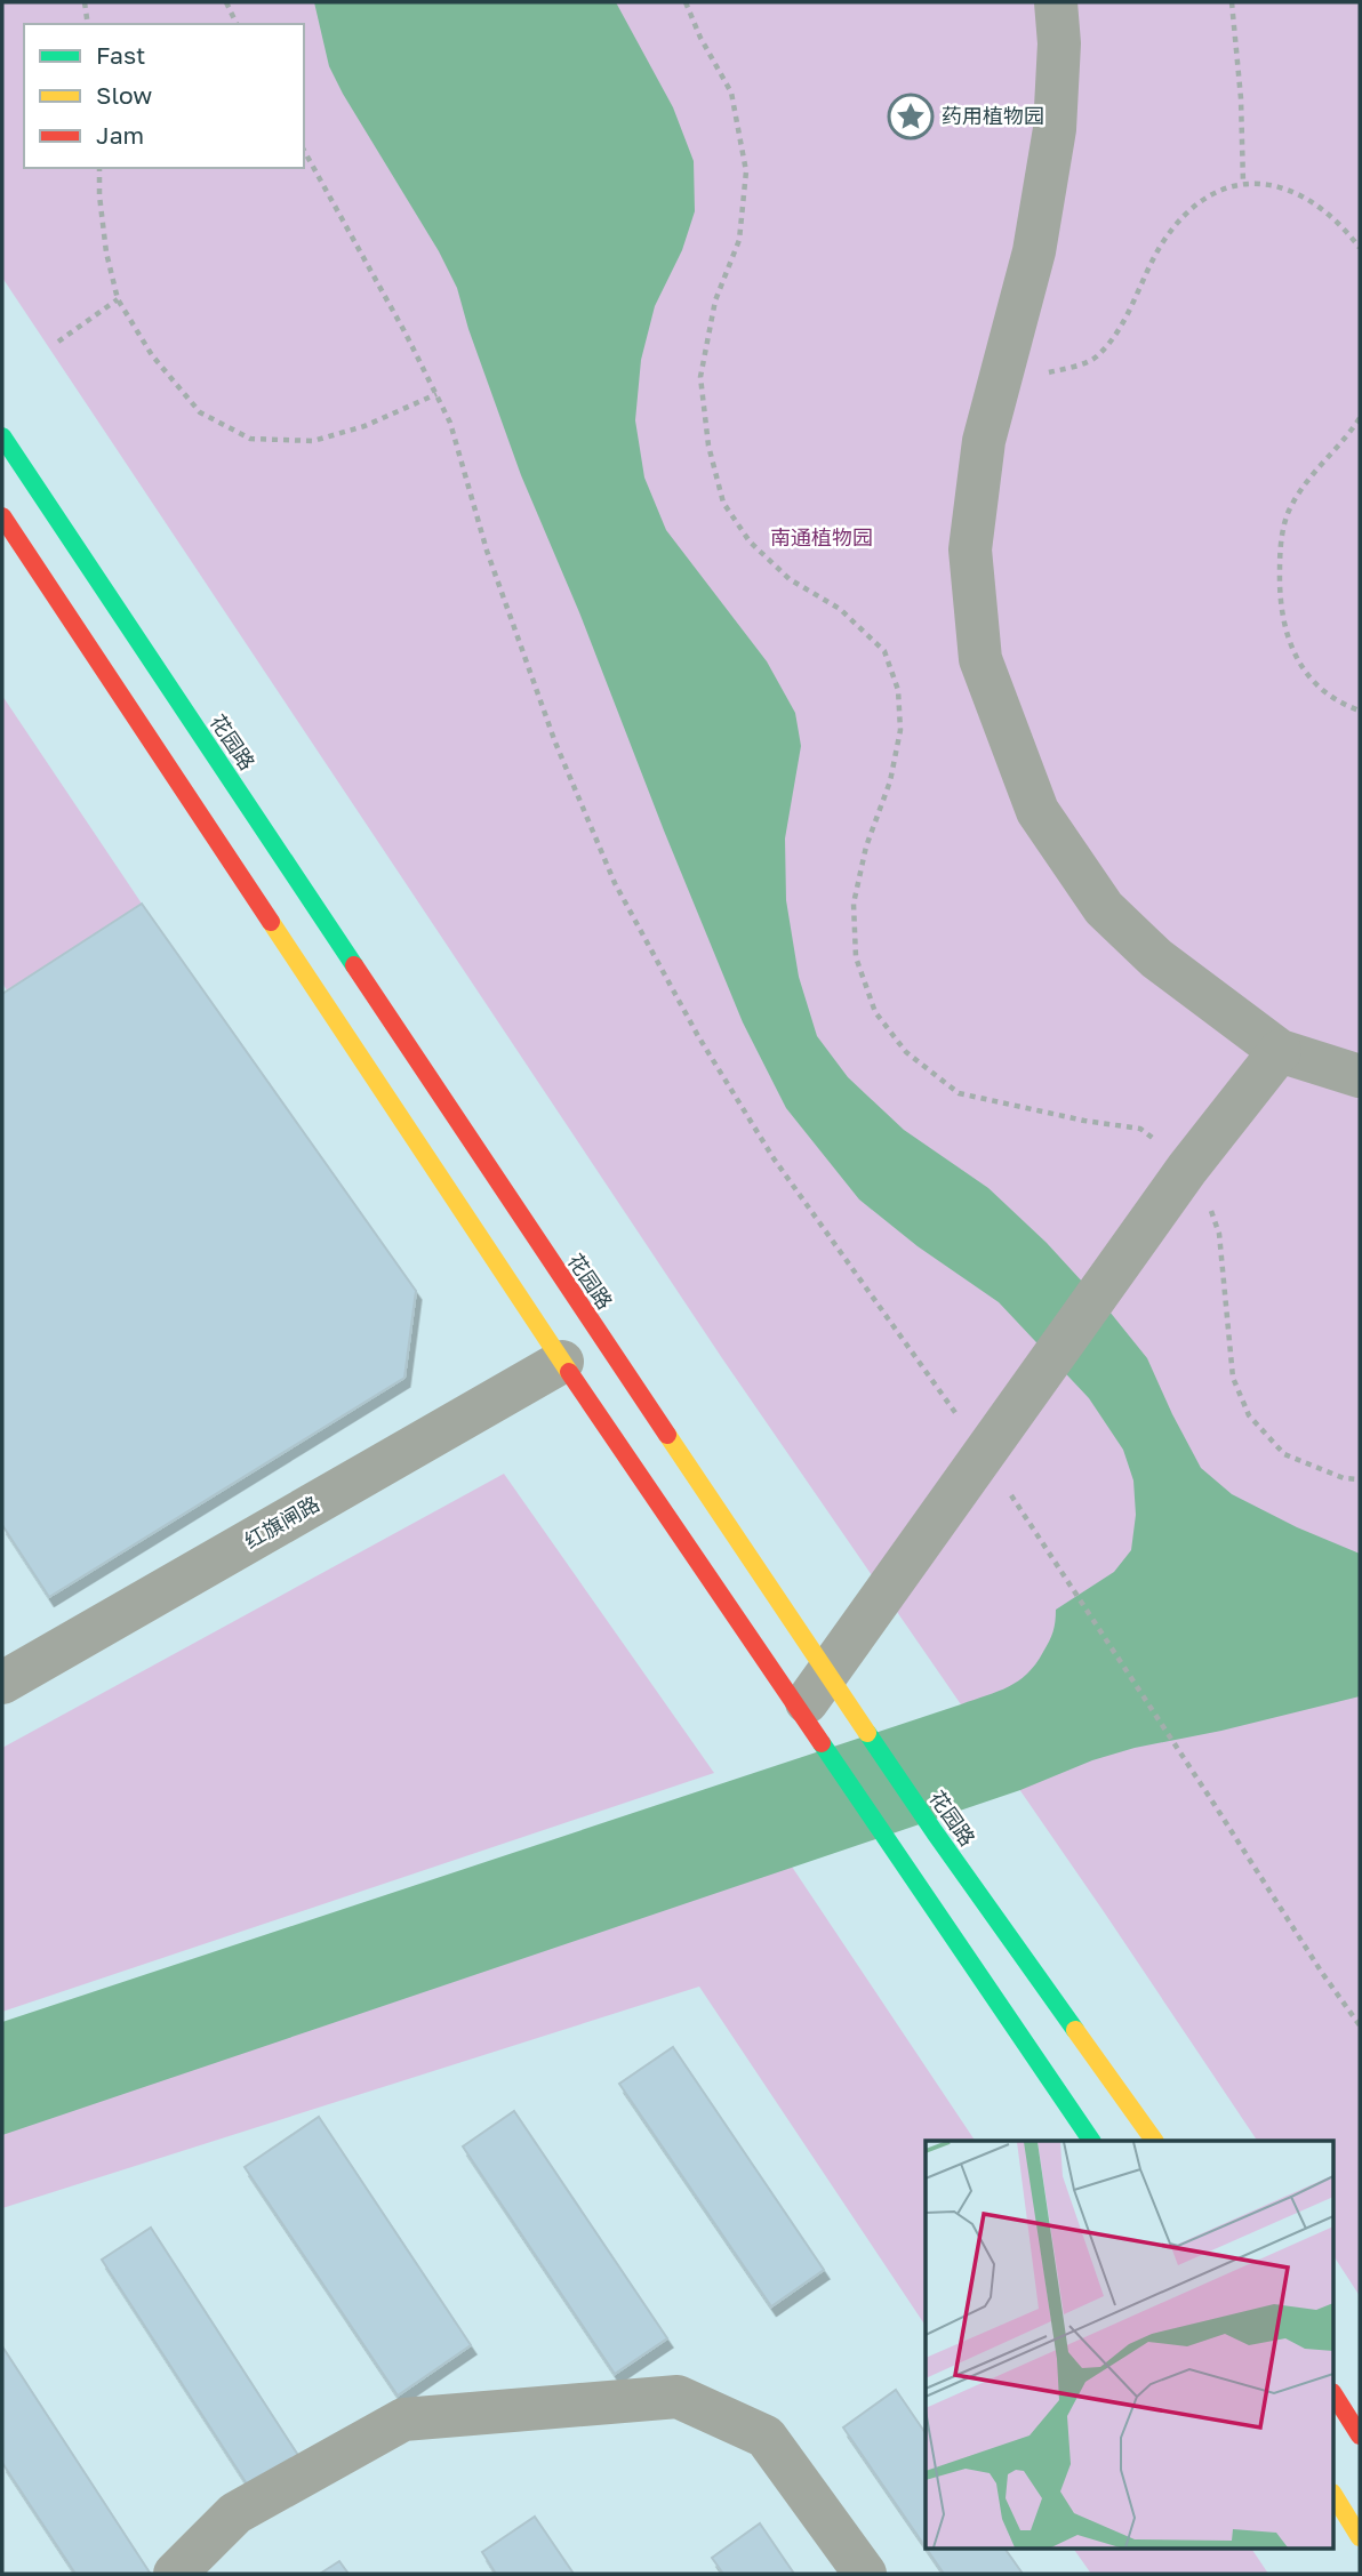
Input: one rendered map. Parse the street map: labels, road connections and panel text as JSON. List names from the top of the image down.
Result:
{
  "streets": {
    "main road": ["花园路"],
    "street": ["红旗闸路"]
  },
  "parks": ["南通植物园"],
  "places": {
    "place": ["药用植物园"]
  },
  "legend": ["Fast", "Slow", "Jam"]
}
